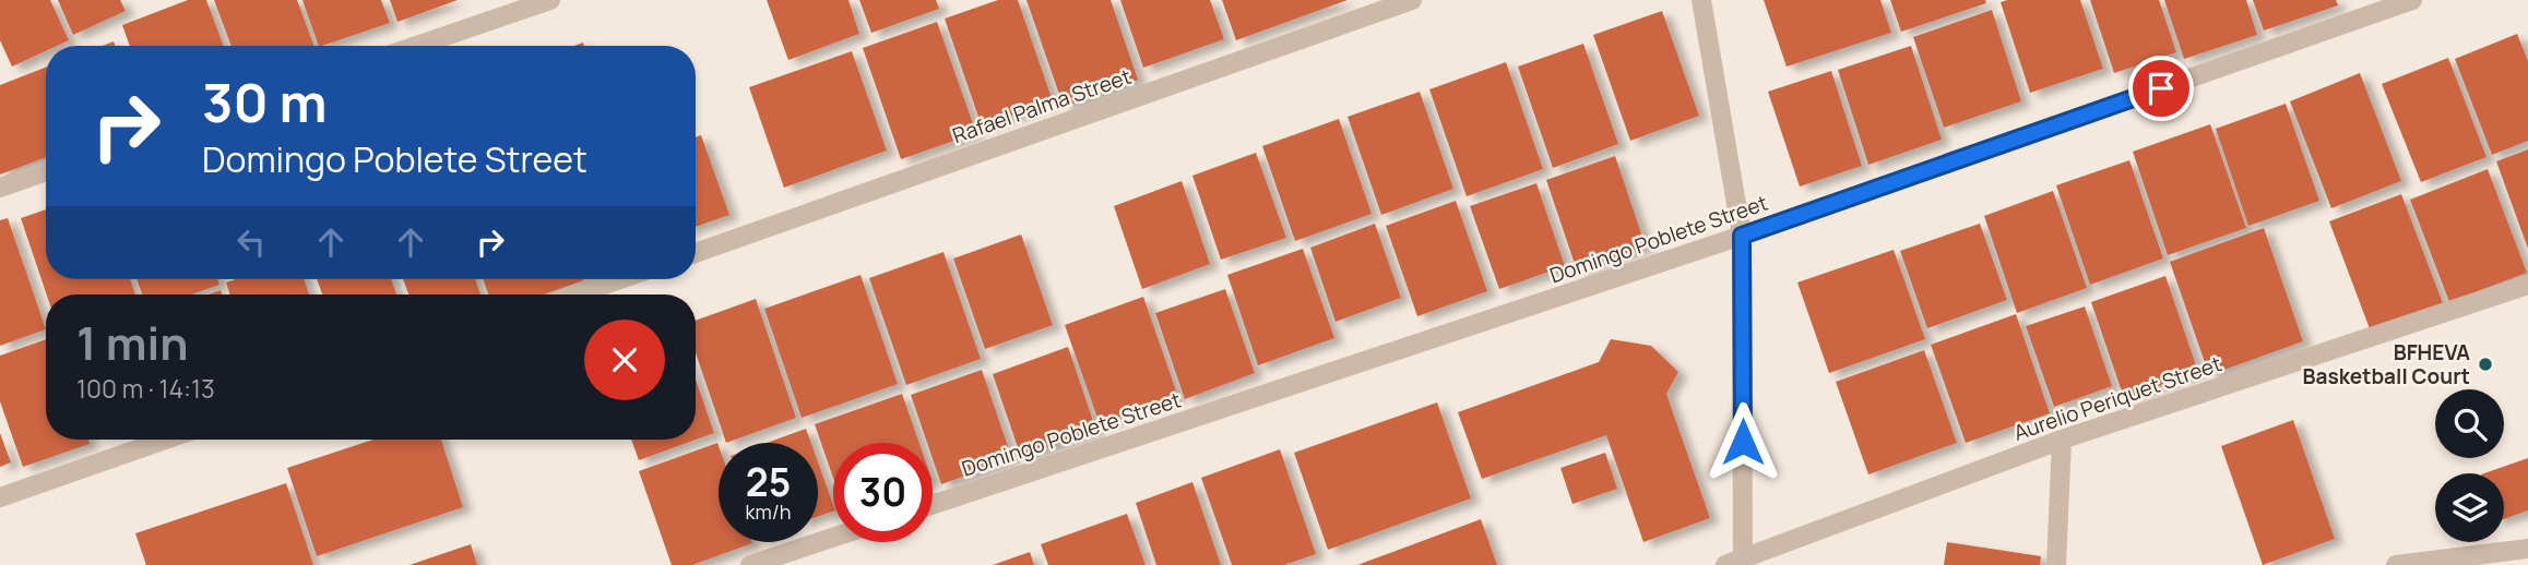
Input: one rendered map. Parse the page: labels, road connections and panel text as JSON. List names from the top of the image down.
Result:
{
  "streets": {
    "street": ["Rafael Palma Street", "Domingo Poblete Street", "Aurelio Periquet Street"]
  },
  "places": ["BFHEVA Basketball Court"],
  "page": {
    "turn": ["30 m", "Domingo Poblete Street"],
    "heading": ["1 min", "100 m · 14:13"],
    "speed": "25 km/h",
    "limit": "30"
  }
}
